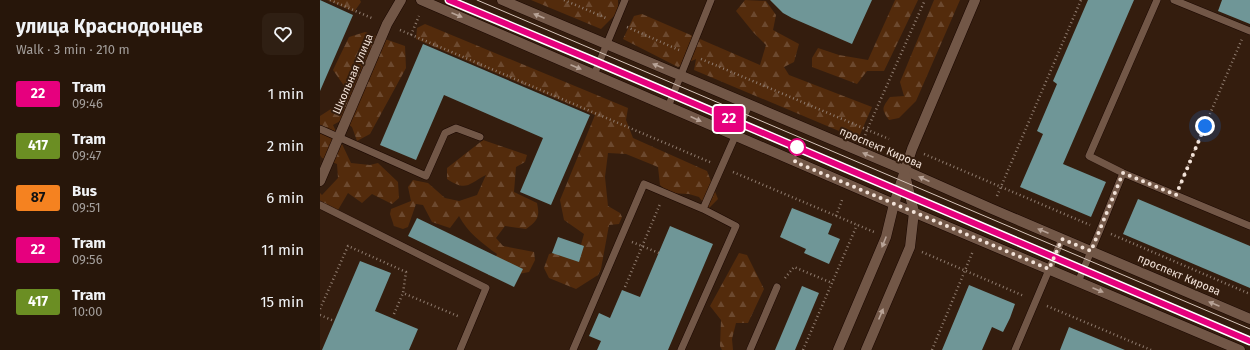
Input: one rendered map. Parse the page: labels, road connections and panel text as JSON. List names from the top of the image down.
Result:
{
  "streets": {
    "street": ["Школьная улица", "проспект Кирова"]
  },
  "lines": ["tram line 22"],
  "page": {
    "heading": ["улица Краснодонцев", "Walk · 3 min · 210 m"],
    "on_map": "22",
    "list": [
      {
        "mark": "22",
        "name": "Tram",
        "note": "09:46",
        "value": "1 min"
      },
      {
        "mark": "417",
        "name": "Tram",
        "note": "09:47",
        "value": "2 min"
      },
      {
        "mark": "87",
        "name": "Bus",
        "note": "09:51",
        "value": "6 min"
      },
      {
        "mark": "22",
        "name": "Tram",
        "note": "09:56",
        "value": "11 min"
      },
      {
        "mark": "417",
        "name": "Tram",
        "note": "10:00",
        "value": "15 min"
      }
    ]
  }
}
